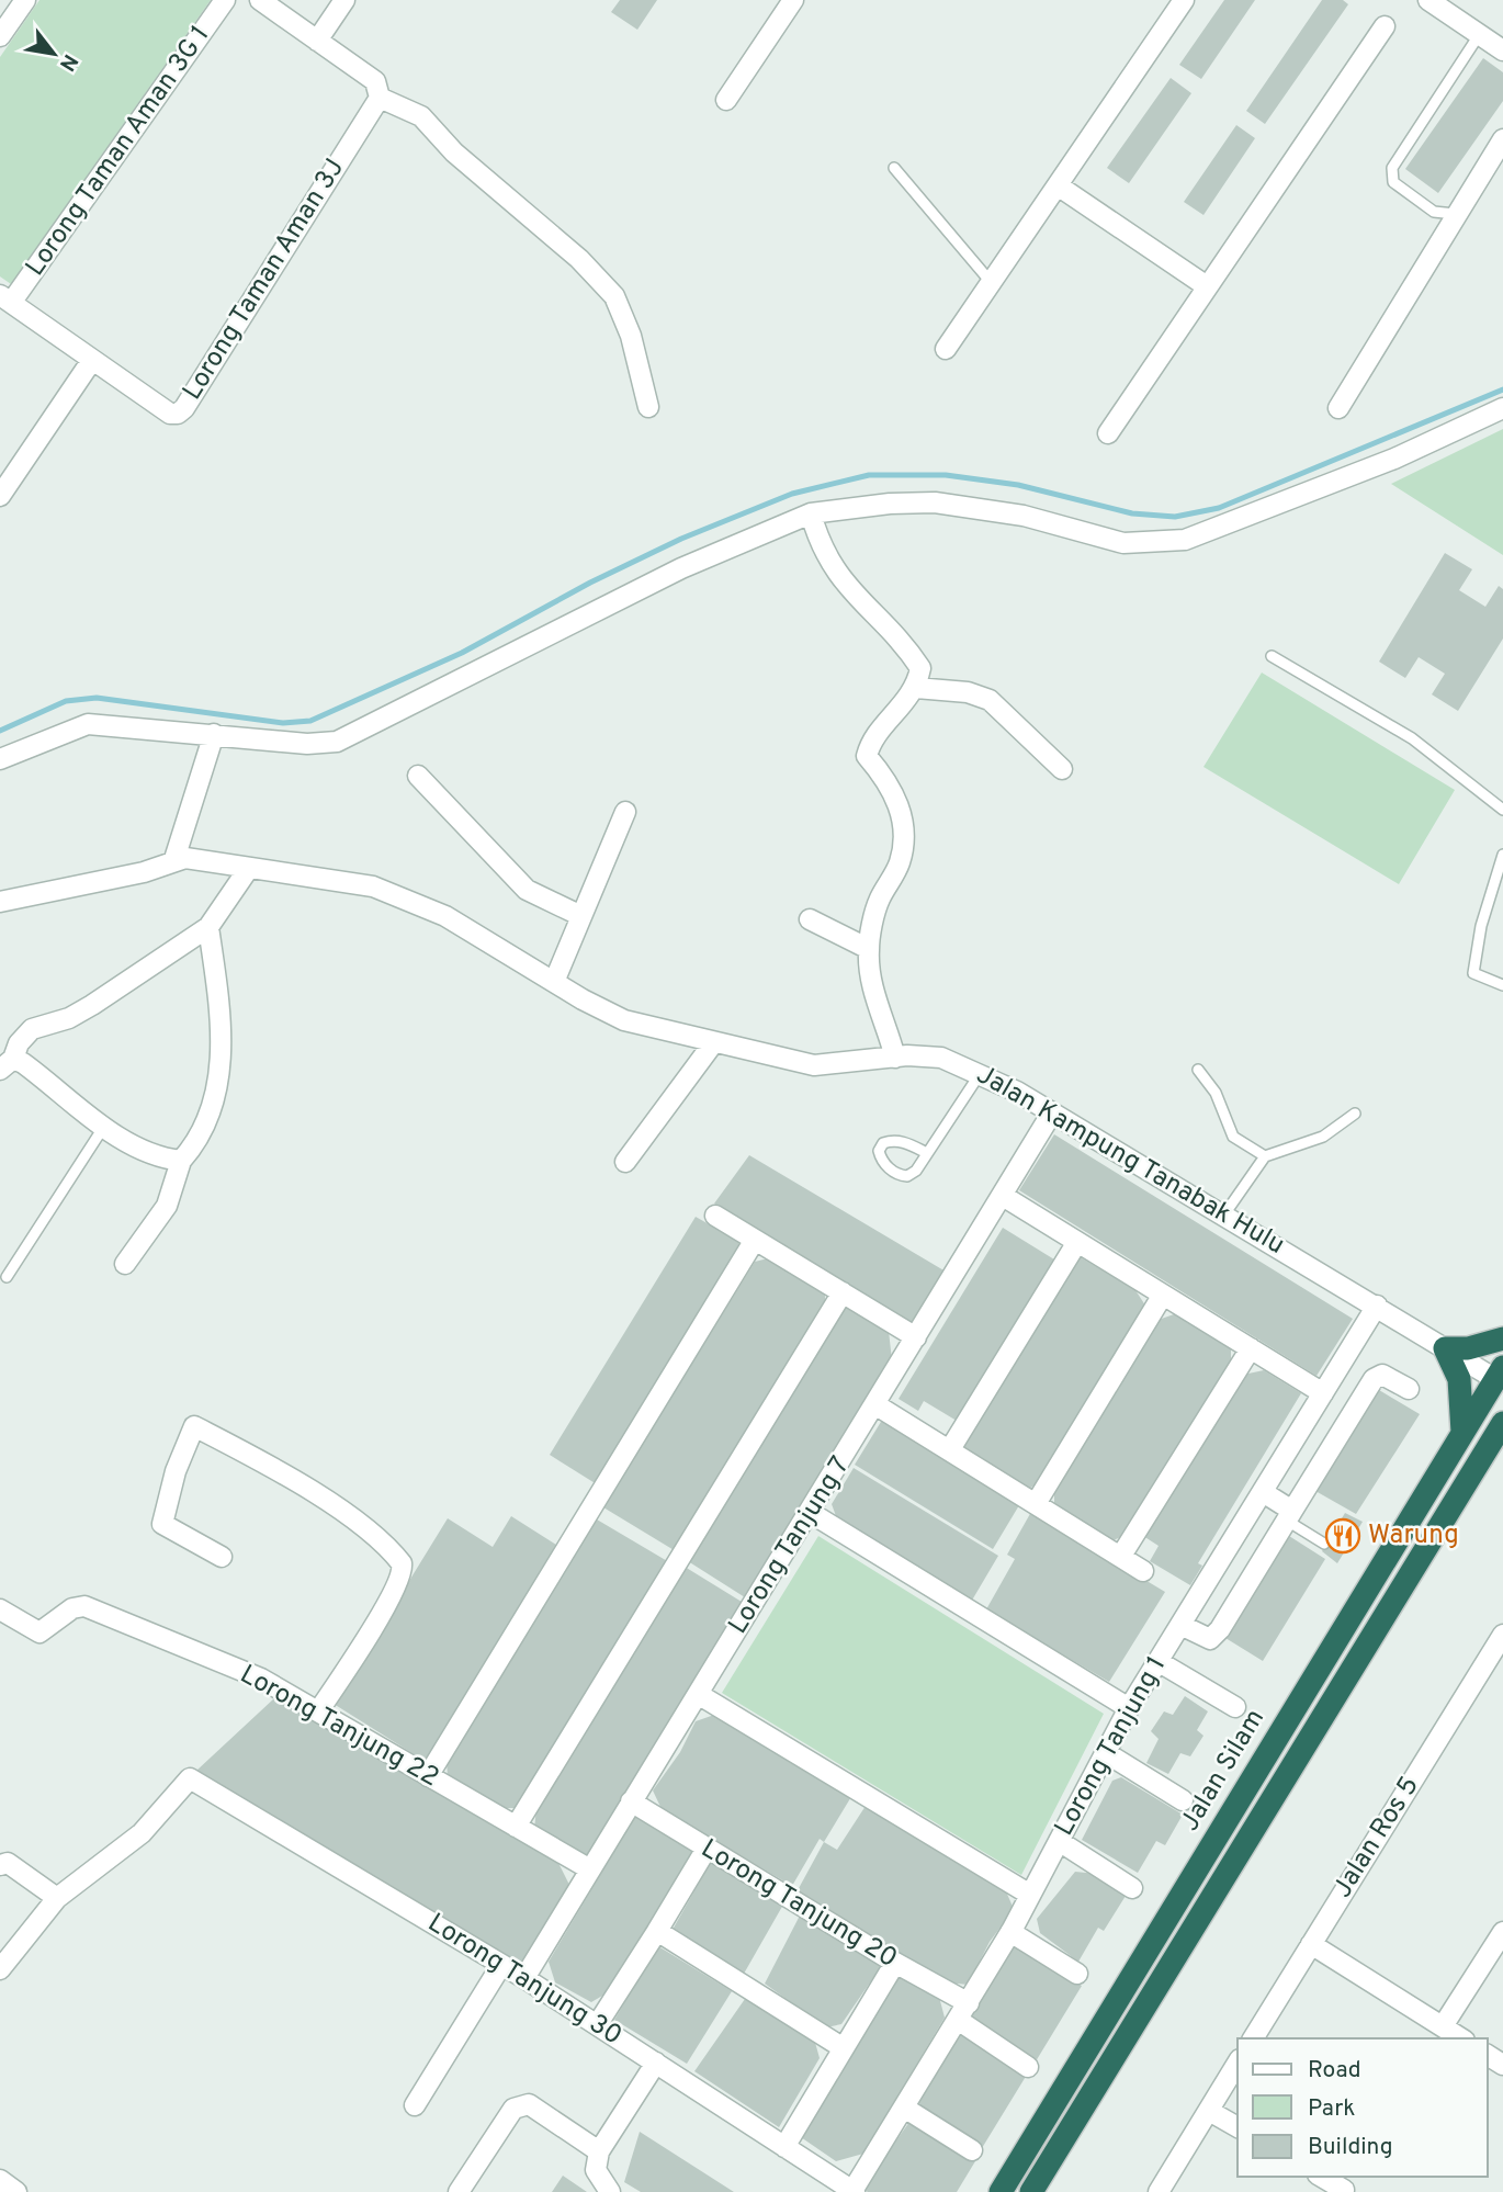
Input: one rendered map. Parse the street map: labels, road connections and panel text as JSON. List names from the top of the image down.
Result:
{
  "streets": {
    "highway": ["Jalan Silam"],
    "street": [
      "Lorong Taman Aman 3G 1",
      "Lorong Taman Aman 3J",
      "Jalan Kampung Tanabak Hulu",
      "Lorong Tanjung 7",
      "Lorong Tanjung 22",
      "Lorong Tanjung 1",
      "Jalan Ros 5",
      "Lorong Tanjung 20",
      "Lorong Tanjung 30"
    ]
  },
  "crossings": [
    ["Lorong Taman Aman 3G 1", "Lorong Taman Aman 3J"],
    ["Jalan Kampung Tanabak Hulu", "Lorong Tanjung 7"],
    ["Jalan Kampung Tanabak Hulu", "Lorong Tanjung 1"],
    ["Jalan Kampung Tanabak Hulu", "Jalan Silam"],
    ["Lorong Tanjung 7", "Lorong Tanjung 22"],
    ["Lorong Tanjung 7", "Lorong Tanjung 20"],
    ["Lorong Tanjung 7", "Lorong Tanjung 30"],
    ["Lorong Tanjung 1", "Lorong Tanjung 20"],
    ["Lorong Tanjung 1", "Lorong Tanjung 30"]
  ],
  "places": {
    "restaurant": ["Warung"]
  },
  "legend": ["Road", "Park", "Building"],
  "north": "bottom right"
}
